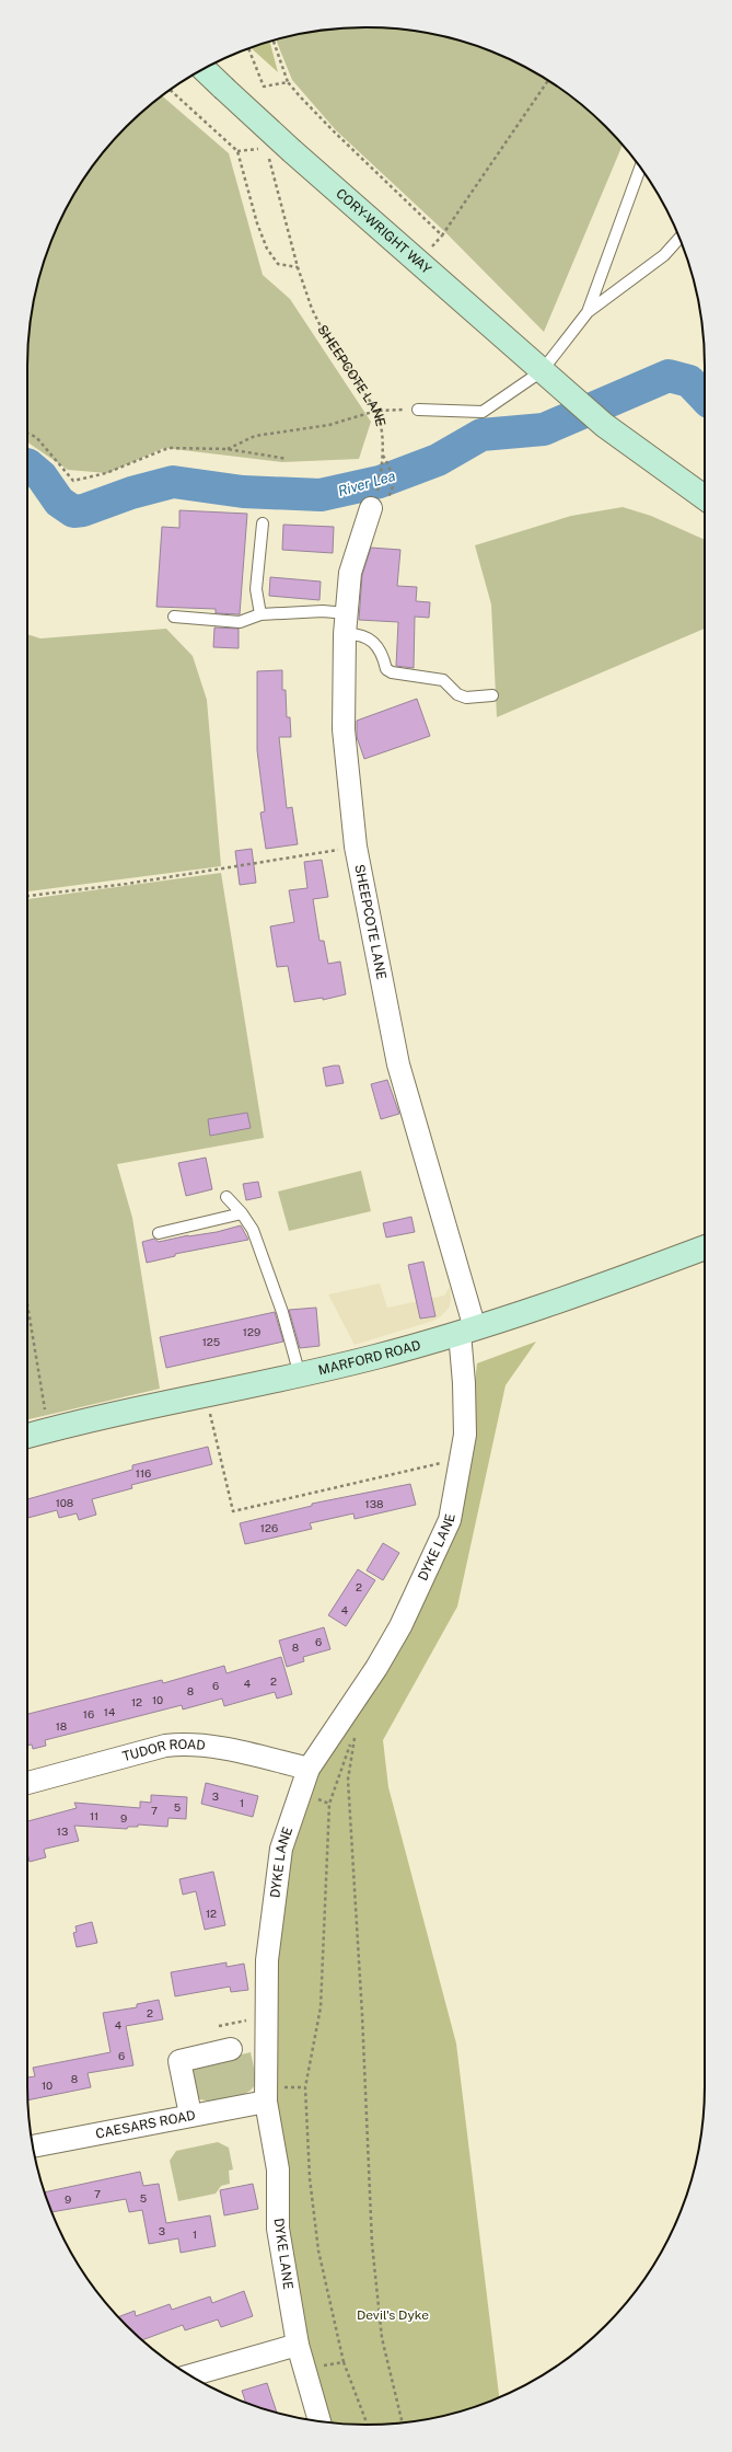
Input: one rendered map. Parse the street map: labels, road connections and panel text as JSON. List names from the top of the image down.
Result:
{
  "streets": {
    "street": [
      "CORY-WRIGHT WAY",
      "SHEEPCOTE LANE",
      "MARFORD ROAD",
      "DYKE LANE",
      "TUDOR ROAD",
      "CAESARS ROAD"
    ]
  },
  "crossings": [
    ["SHEEPCOTE LANE", "MARFORD ROAD"],
    ["SHEEPCOTE LANE", "DYKE LANE"],
    ["MARFORD ROAD", "DYKE LANE"],
    ["DYKE LANE", "TUDOR ROAD"],
    ["DYKE LANE", "CAESARS ROAD"]
  ],
  "water": ["River Lea"],
  "parks": ["Devil's Dyke"],
  "house_numbers": [
    "129",
    "125",
    "116",
    "108",
    "138",
    "126",
    "2",
    "4",
    "6",
    "8",
    "2",
    "4",
    "6",
    "8",
    "10",
    "12",
    "14",
    "16",
    "18",
    "3",
    "1",
    "5",
    "7",
    "11",
    "9",
    "13",
    "12",
    "2",
    "4",
    "6",
    "8",
    "10",
    "7",
    "5",
    "9",
    "3",
    "1"
  ]
}
